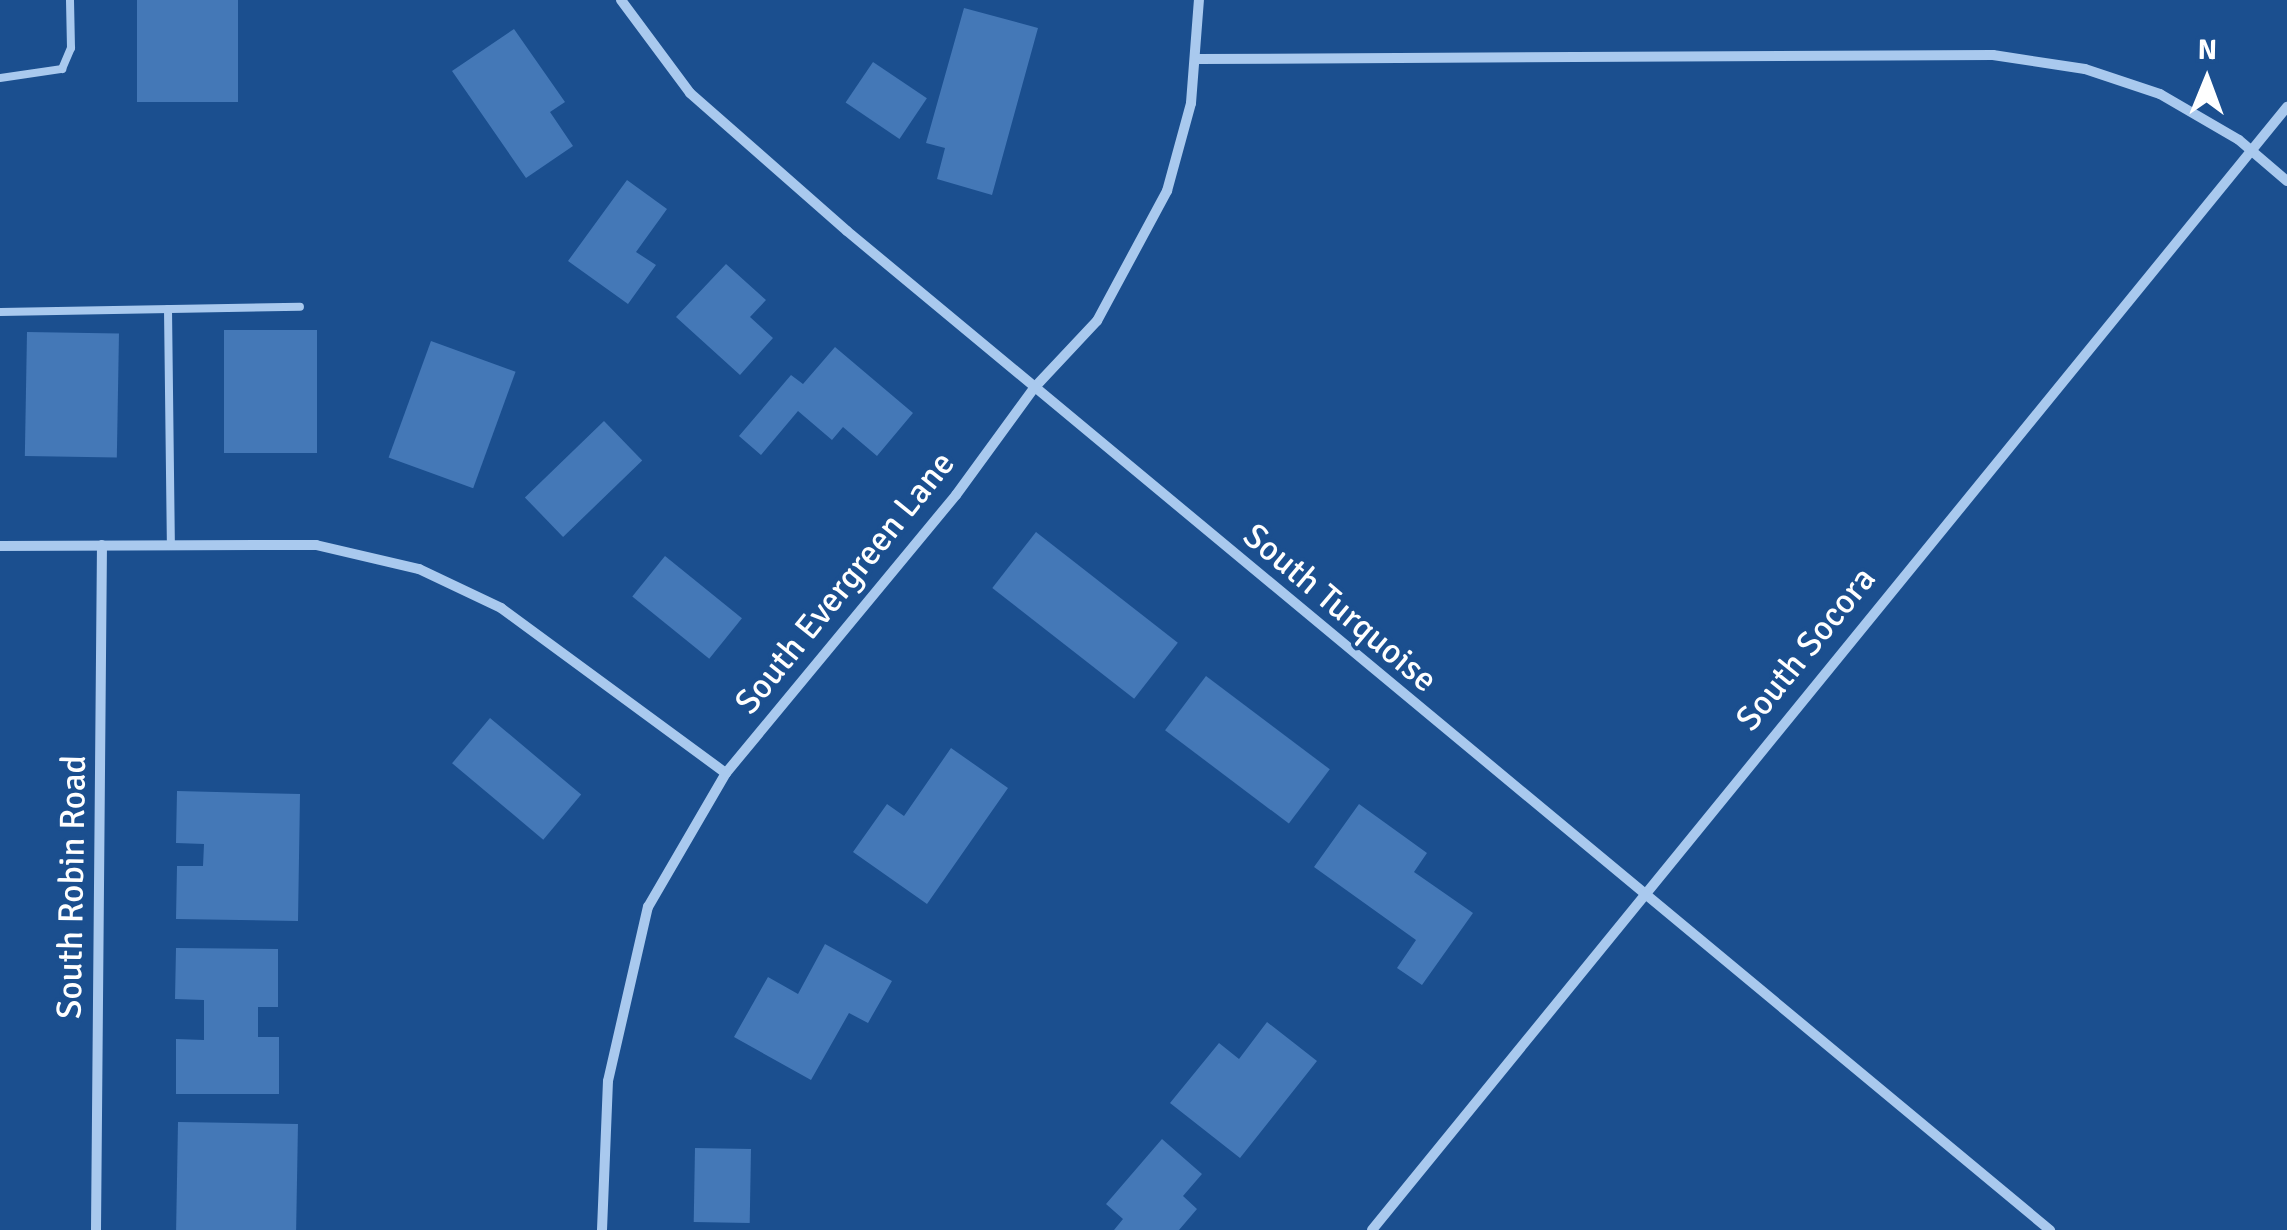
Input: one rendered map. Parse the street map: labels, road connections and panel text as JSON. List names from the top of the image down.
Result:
{
  "streets": {
    "street": [
      "South Evergreen Lane",
      "South Turquoise",
      "South Socora",
      "South Robin Road"
    ]
  },
  "crossings": [
    ["South Evergreen Lane", "South Turquoise"],
    ["South Turquoise", "South Socora"]
  ],
  "north": "top"
}
